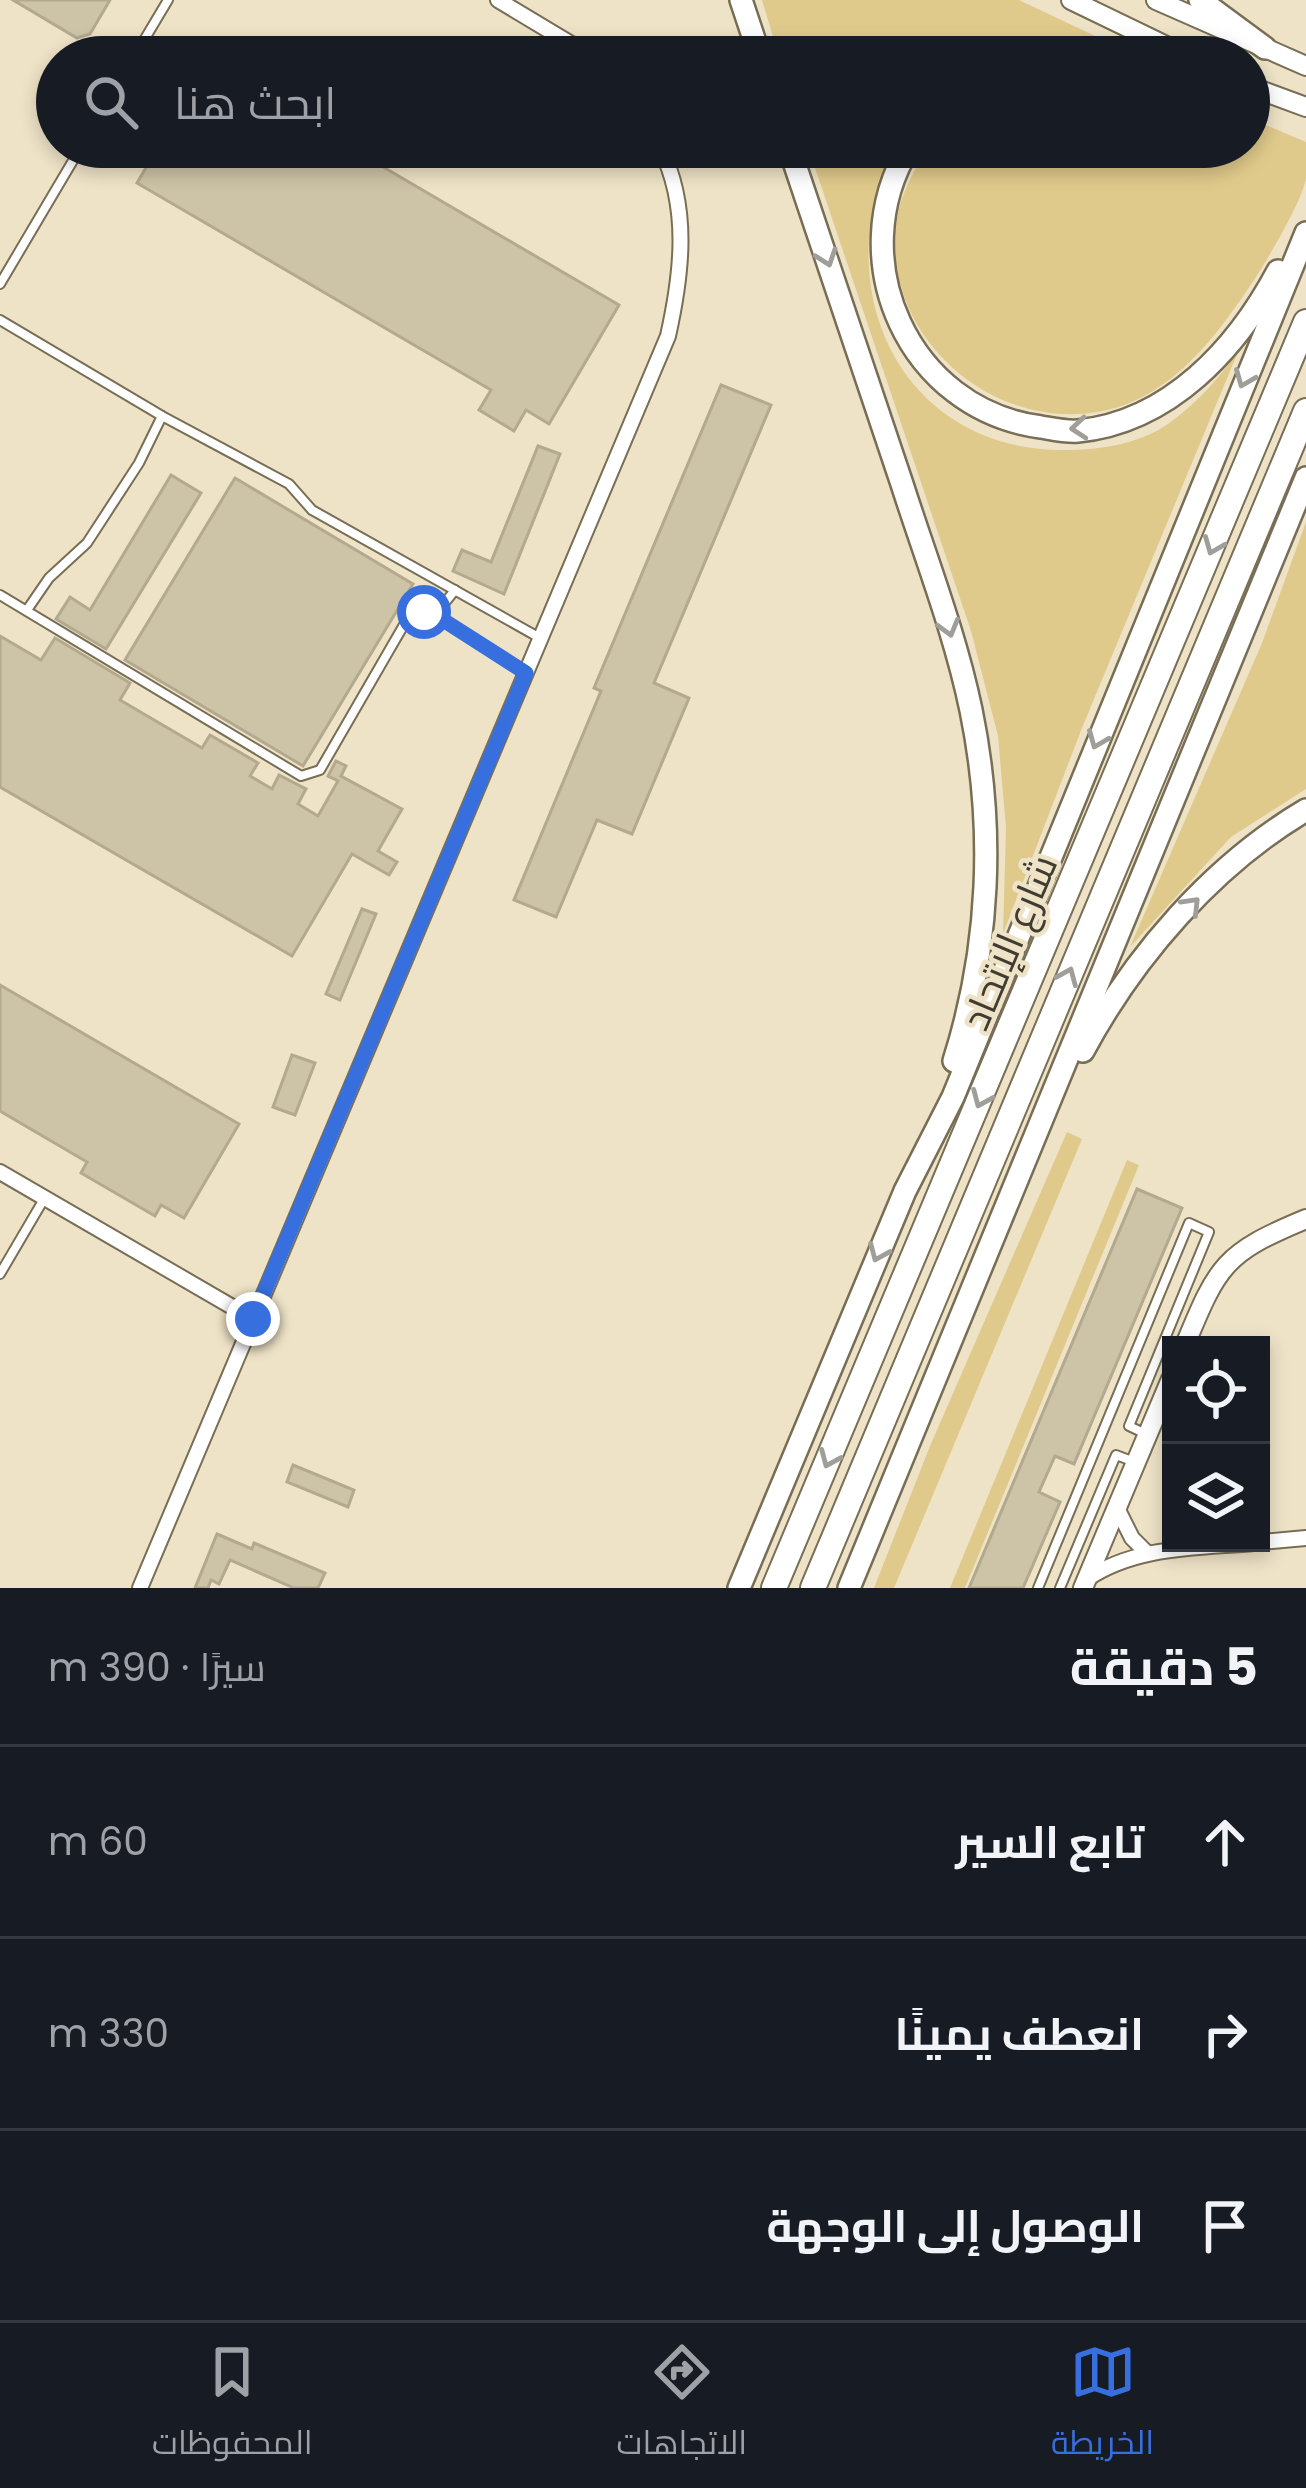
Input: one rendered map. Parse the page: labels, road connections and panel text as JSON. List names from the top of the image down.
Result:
{
  "streets": {
    "highway": ["شارع الإتحاد"]
  },
  "page": {
    "search": "ابحث هنا",
    "heading": ["5 دقيقة", "سيرًا · 390 m"],
    "list": [
      ["تابع السير", "60 m"],
      ["انعطف يمينًا", "330 m"],
      "الوصول إلى الوجهة"
    ],
    "nav": ["الخريطة", "الاتجاهات", "المحفوظات"]
  }
}
